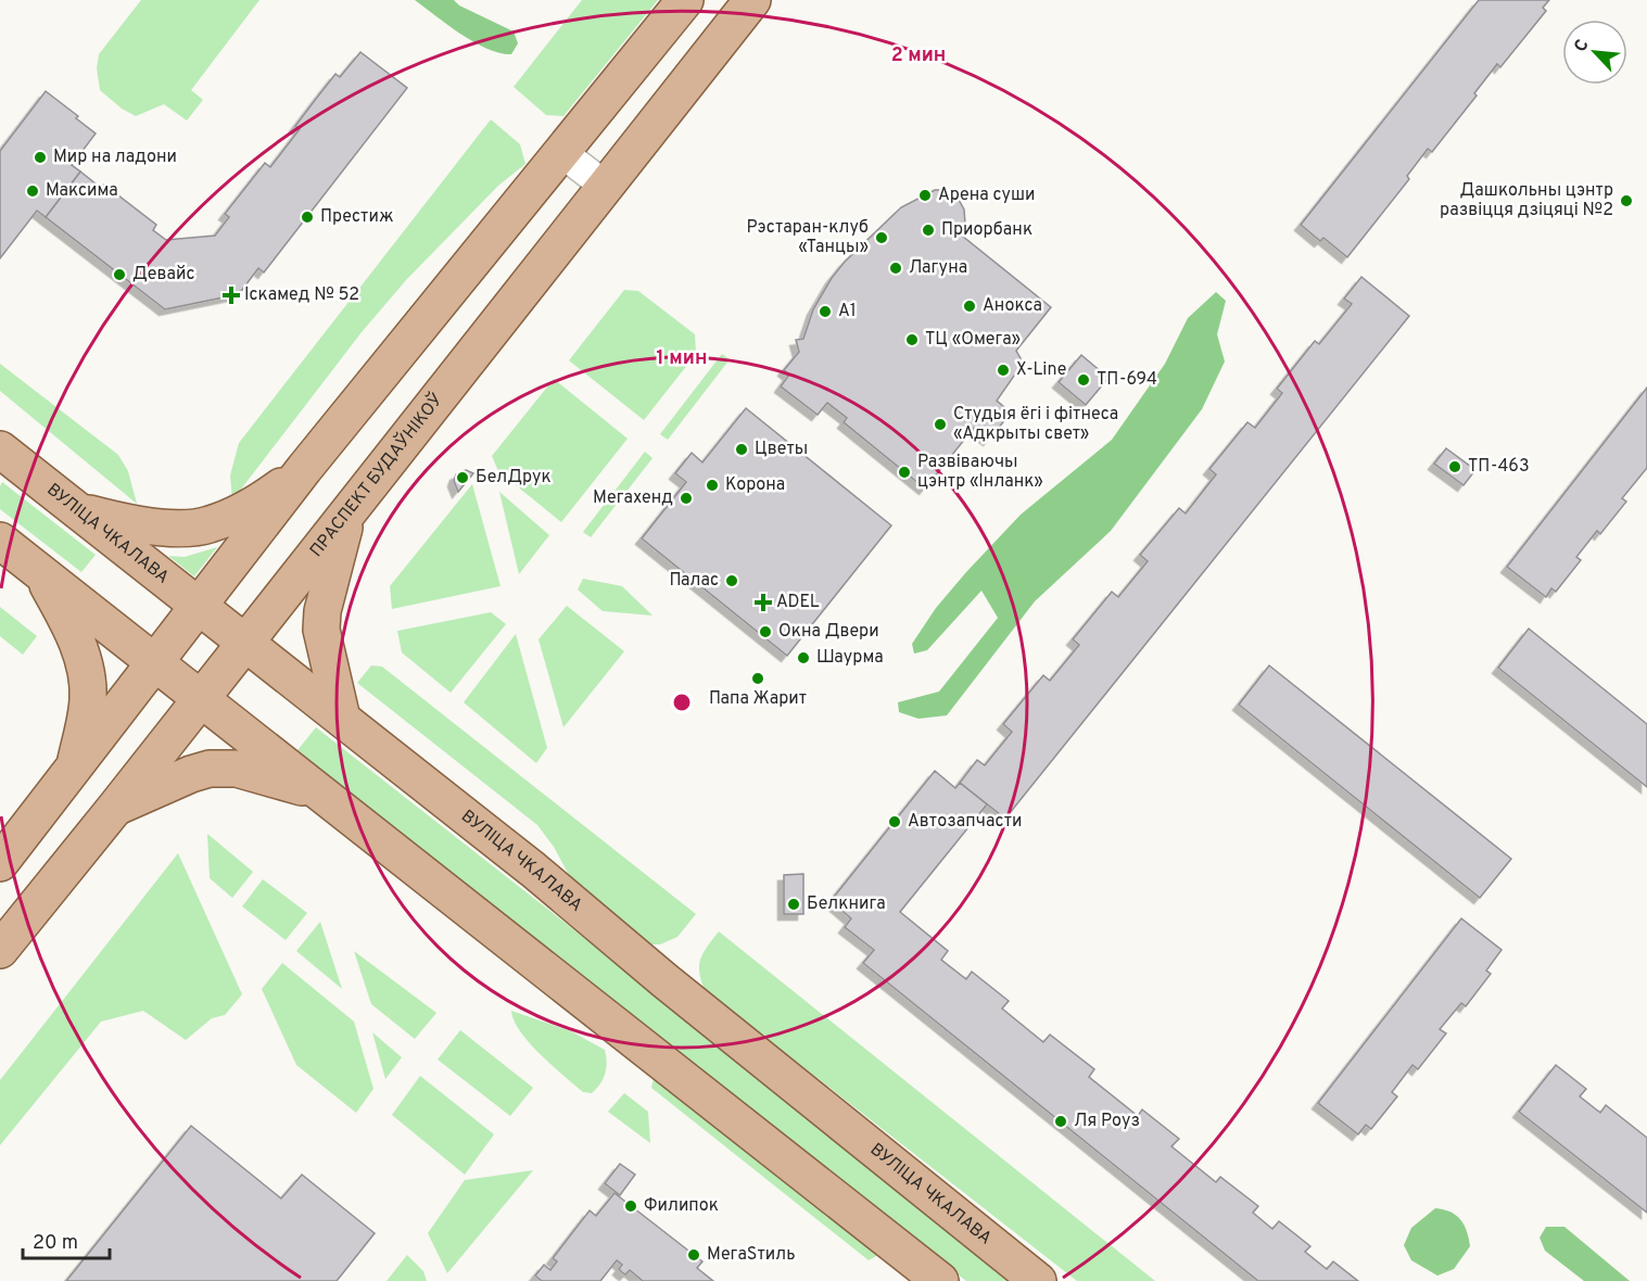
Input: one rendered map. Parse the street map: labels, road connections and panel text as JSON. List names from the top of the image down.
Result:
{
  "streets": {
    "main road": ["ПРАСПЕКТ БУДАЎНІКОЎ", "ВУЛІЦА ЧКАЛАВА"]
  },
  "crossings": [
    ["ПРАСПЕКТ БУДАЎНІКОЎ", "ВУЛІЦА ЧКАЛАВА"]
  ],
  "places": {
    "other": [
      "Мир на ладони",
      "Максима",
      "Арена суши",
      "Дашкольны цэнтр развіцця дзіцяці №2",
      "Престиж",
      "Приорбанк",
      "Рэстаран-клуб «Танцы»",
      "Лагуна",
      "Девайс",
      "Анокса",
      "A1",
      "ТЦ «Омега»",
      "X-Line",
      "ТП-694",
      "Студыя ёгі і фітнеса «Адкрыты свет»",
      "Цветы",
      "ТП-463",
      "Развіваючы цэнтр «Інланк»",
      "БелДрук",
      "Корона",
      "Мегахенд",
      "Палас",
      "Окна Двери",
      "Шаурма",
      "Папа Жарит",
      "Автозапчасти",
      "Белкнига",
      "Ля Роуз",
      "Филипок",
      "МегаSтиль"
    ],
    "health": ["Іскамед № 52", "ADEL"]
  },
  "scale_bar": "20 m",
  "north": "top left",
  "rings": ["2 мин", "1 мин"]
}
